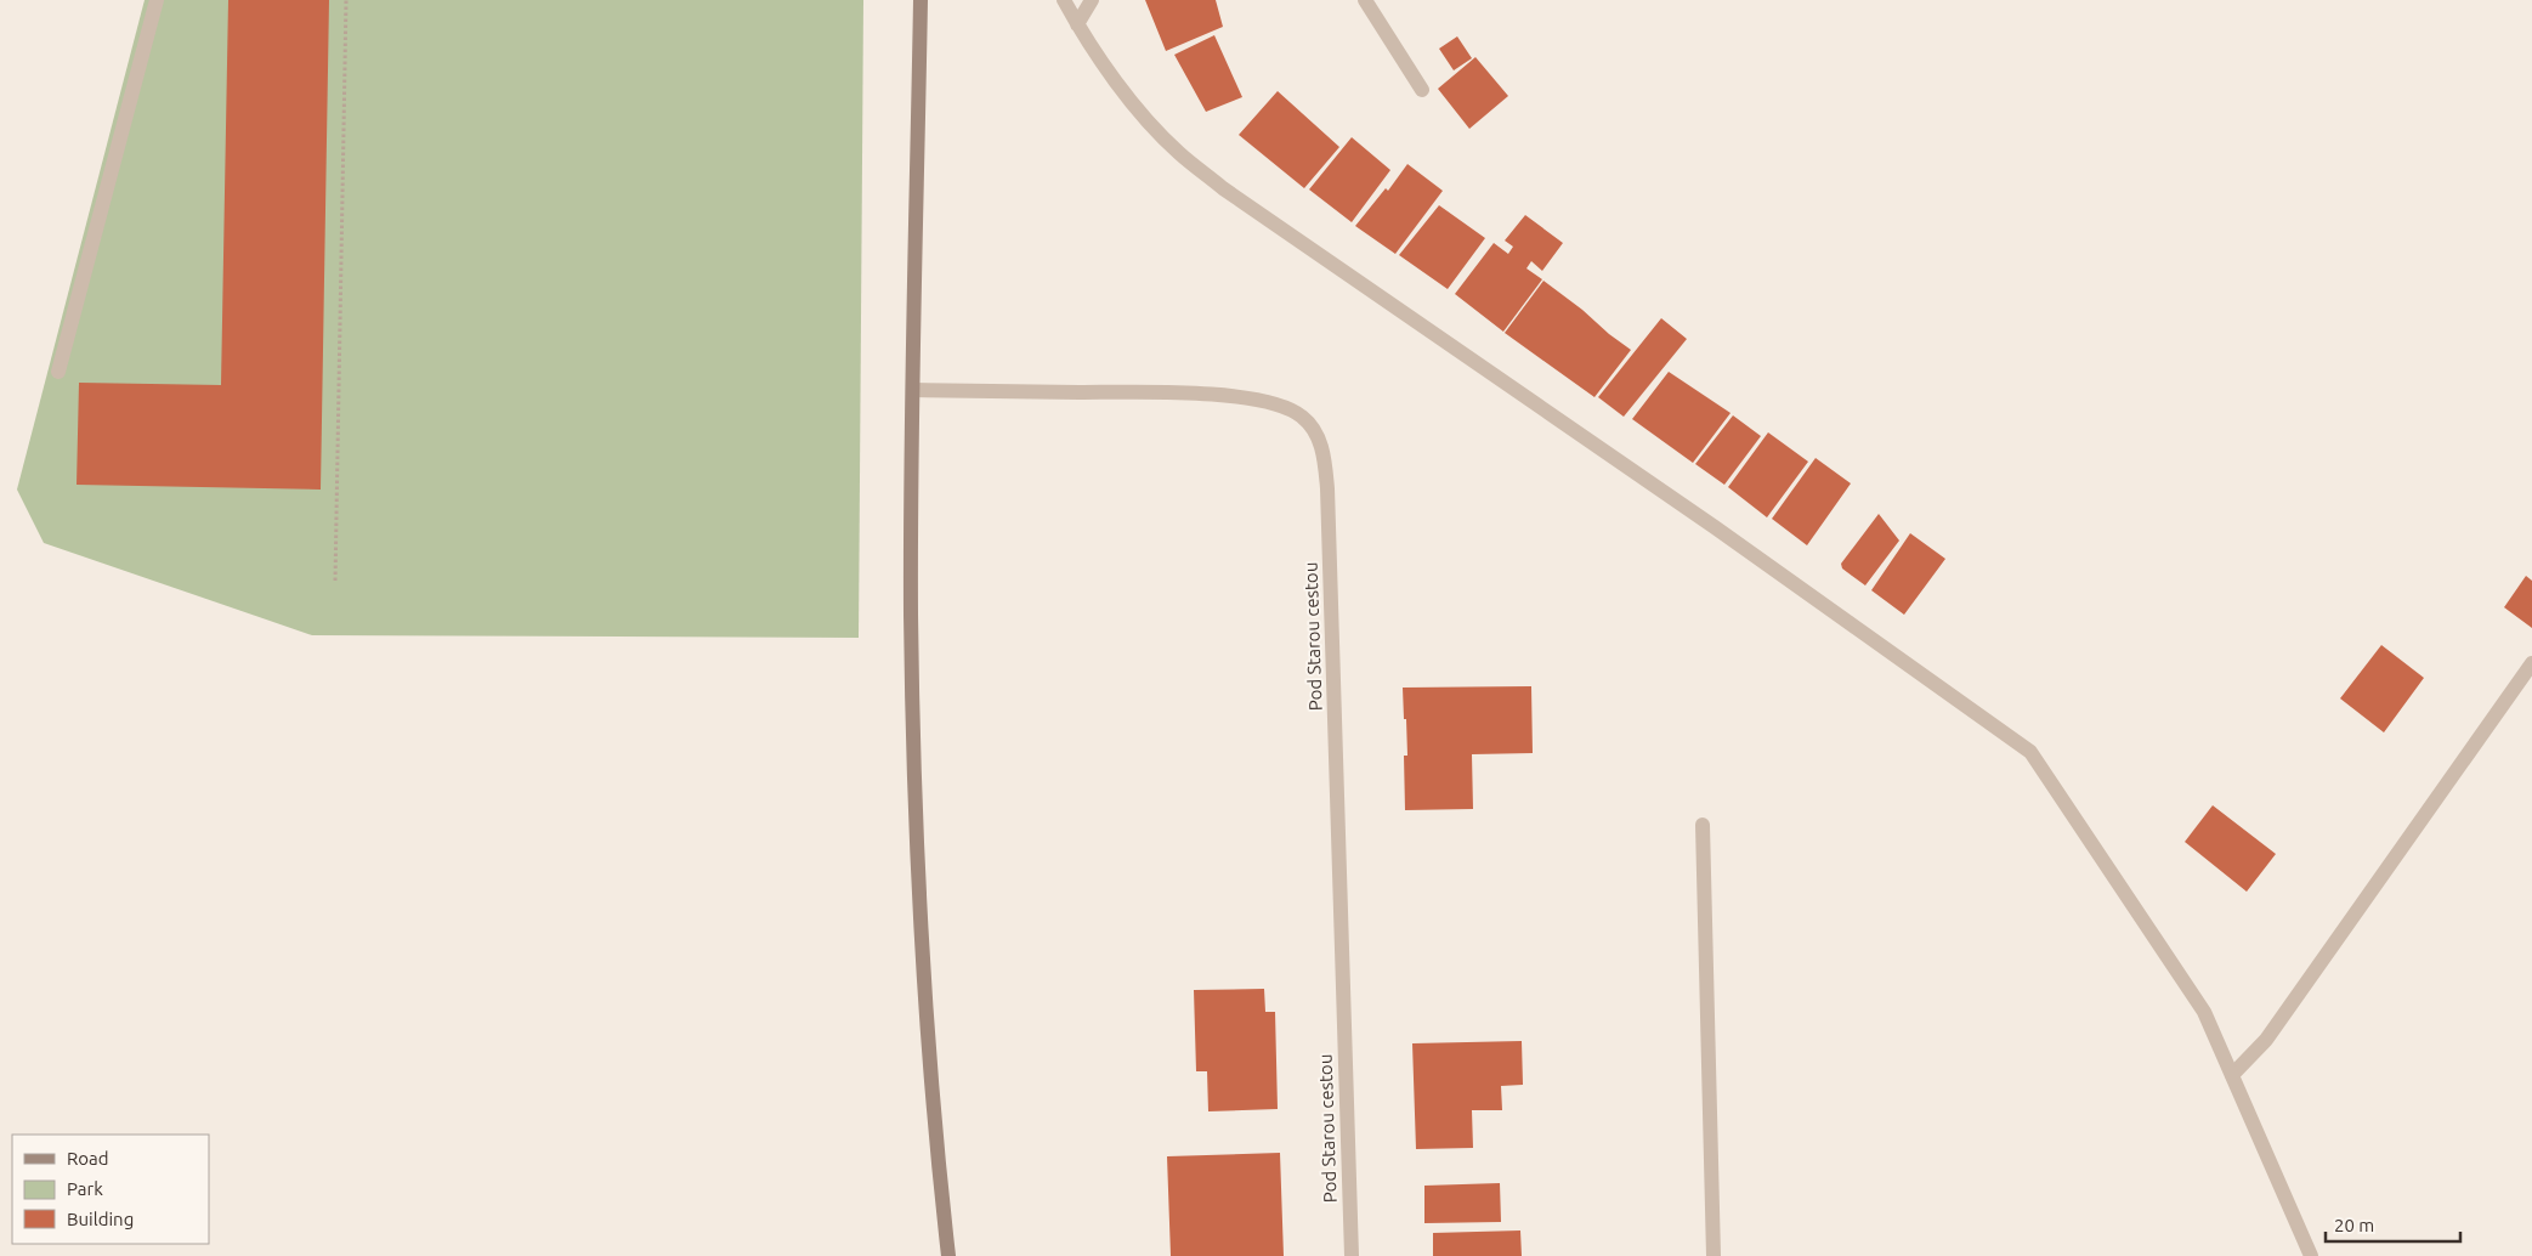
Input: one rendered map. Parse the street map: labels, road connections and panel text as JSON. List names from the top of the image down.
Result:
{
  "streets": {
    "street": ["Pod Starou cestou"]
  },
  "legend": ["Road", "Park", "Building"],
  "scale_bar": "20 m"
}
